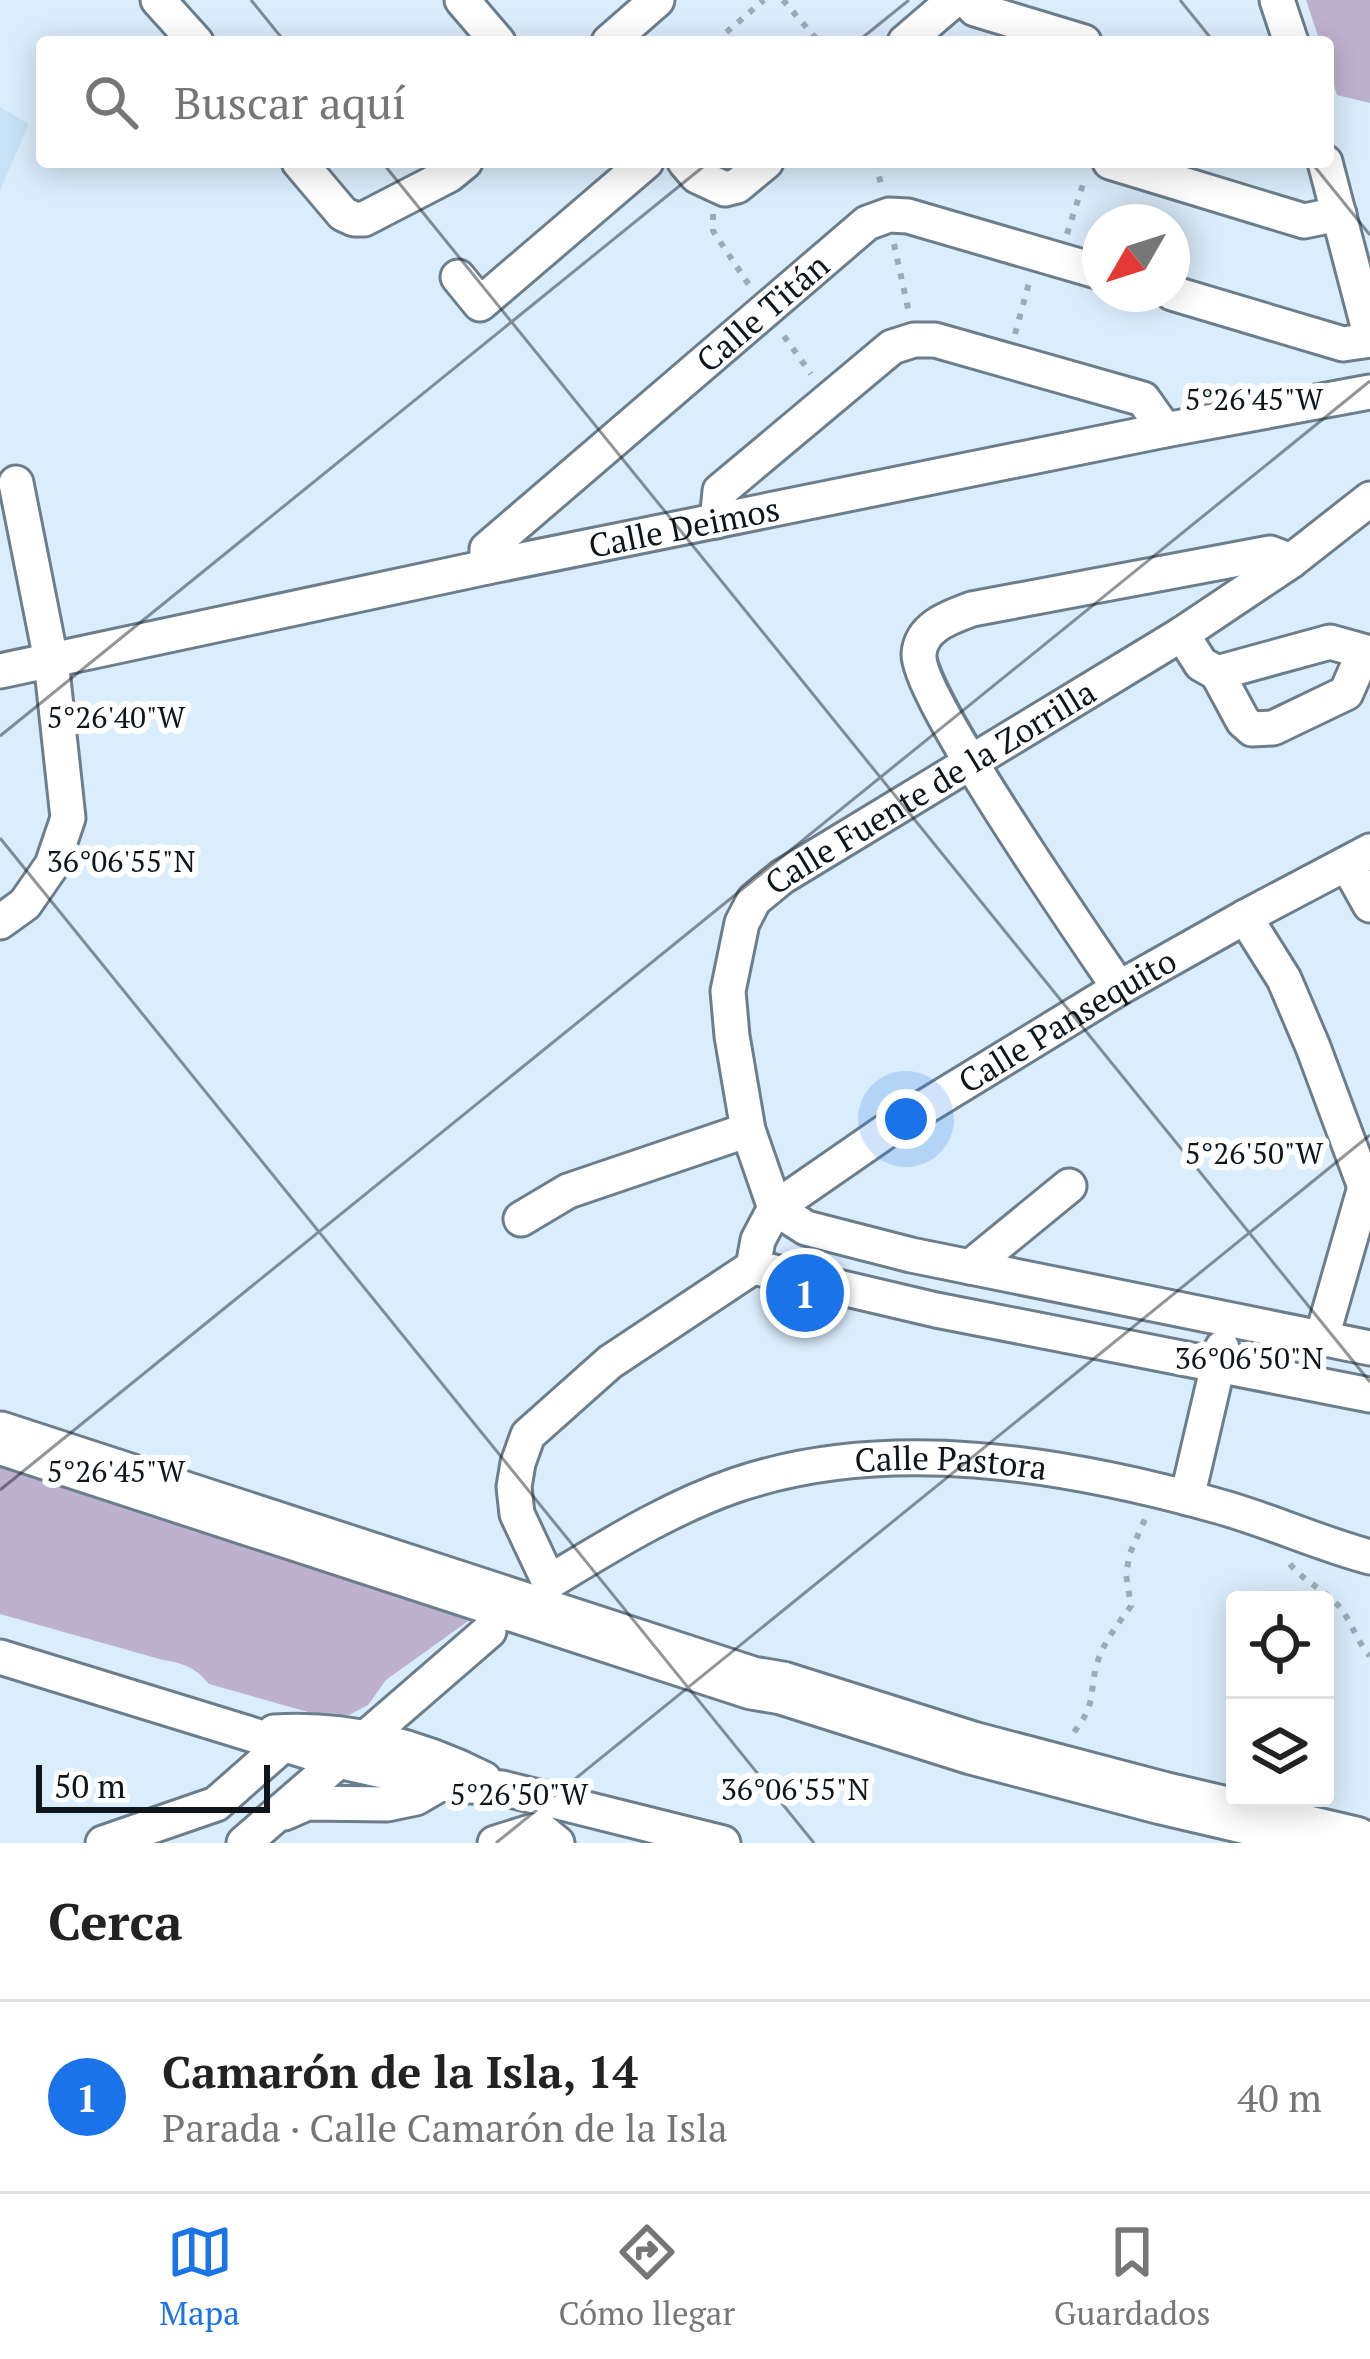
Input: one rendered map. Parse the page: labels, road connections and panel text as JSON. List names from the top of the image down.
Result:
{
  "streets": {
    "street": [
      "Calle Titán",
      "Calle Deimos",
      "Calle Fuente de la Zorrilla",
      "Calle Pansequito",
      "Calle Pastora"
    ]
  },
  "crossings": [
    ["Calle Titán", "Calle Deimos"],
    ["Calle Fuente de la Zorrilla", "Calle Pansequito"]
  ],
  "scale_bar": "50 m",
  "north": "bottom left",
  "page": {
    "search": "Buscar aquí",
    "pins": "1",
    "scale": "50 m",
    "heading": "Cerca",
    "list": [
      {
        "mark": "1",
        "name": "Camarón de la Isla, 14",
        "note": "Parada · Calle Camarón de la Isla",
        "value": "40 m"
      }
    ],
    "nav": ["Mapa", "Cómo llegar", "Guardados"]
  },
  "coordinates": [
    "5°26'45\"W",
    "5°26'40\"W",
    "36°06'55\"N",
    "5°26'50\"W",
    "36°06'50\"N"
  ]
}
